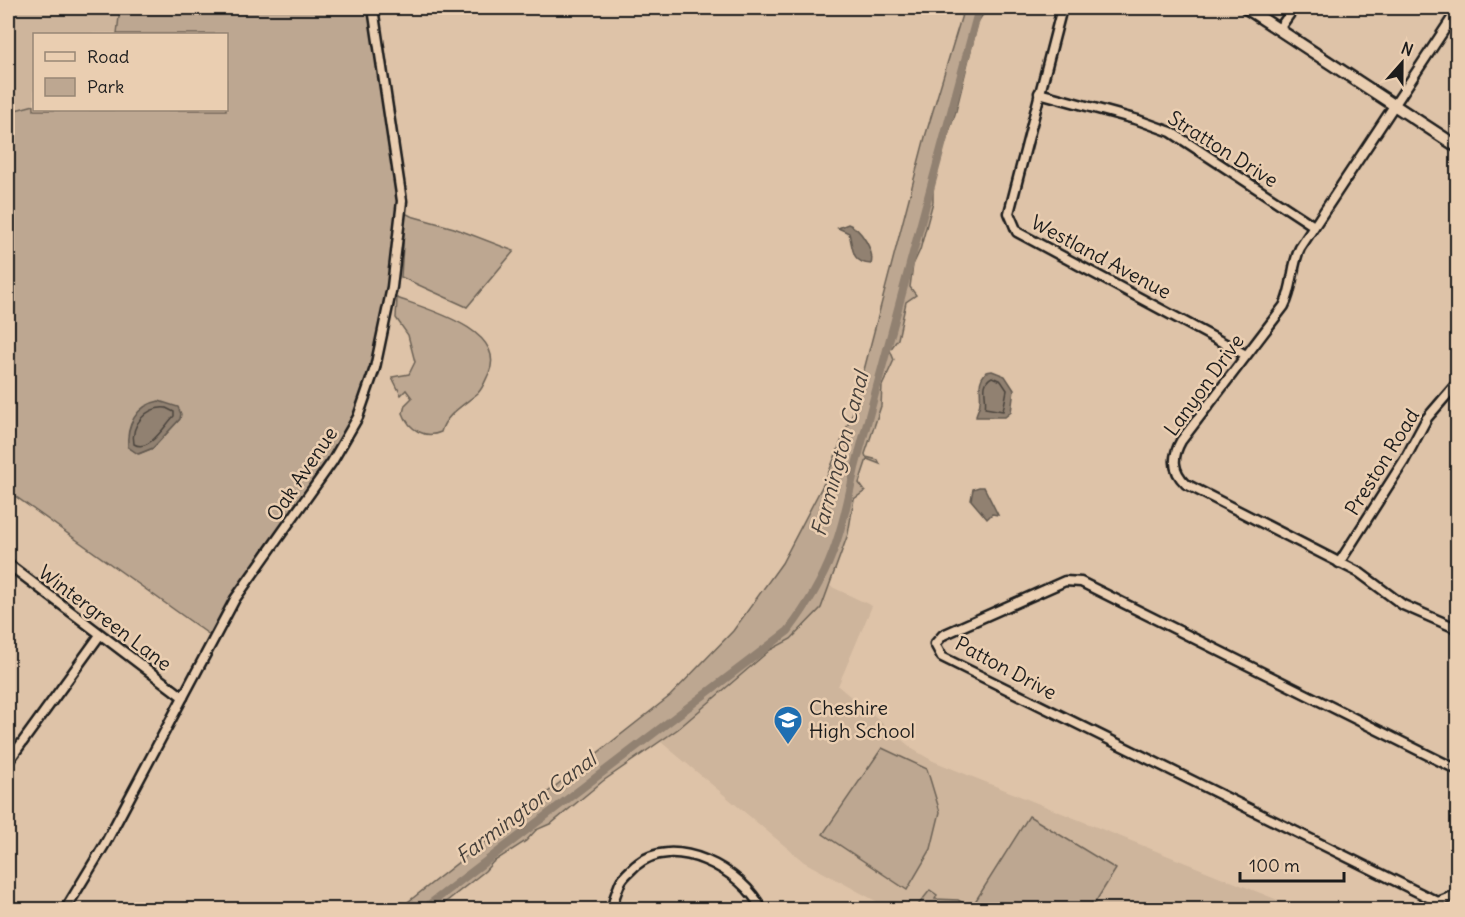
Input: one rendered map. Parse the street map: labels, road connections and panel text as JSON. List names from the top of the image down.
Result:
{
  "streets": {
    "street": [
      "Stratton Drive",
      "Westland Avenue",
      "Lanyon Drive",
      "Preston Road",
      "Oak Avenue",
      "Wintergreen Lane",
      "Patton Drive"
    ]
  },
  "crossings": [
    ["Stratton Drive", "Westland Avenue"],
    ["Stratton Drive", "Lanyon Drive"],
    ["Westland Avenue", "Lanyon Drive"],
    ["Lanyon Drive", "Preston Road"],
    ["Oak Avenue", "Wintergreen Lane"]
  ],
  "water": ["Farmington Canal"],
  "places": {
    "school or university": ["Cheshire High School"]
  },
  "legend": ["Road", "Park"],
  "scale_bar": "100 m",
  "north": "top"
}
